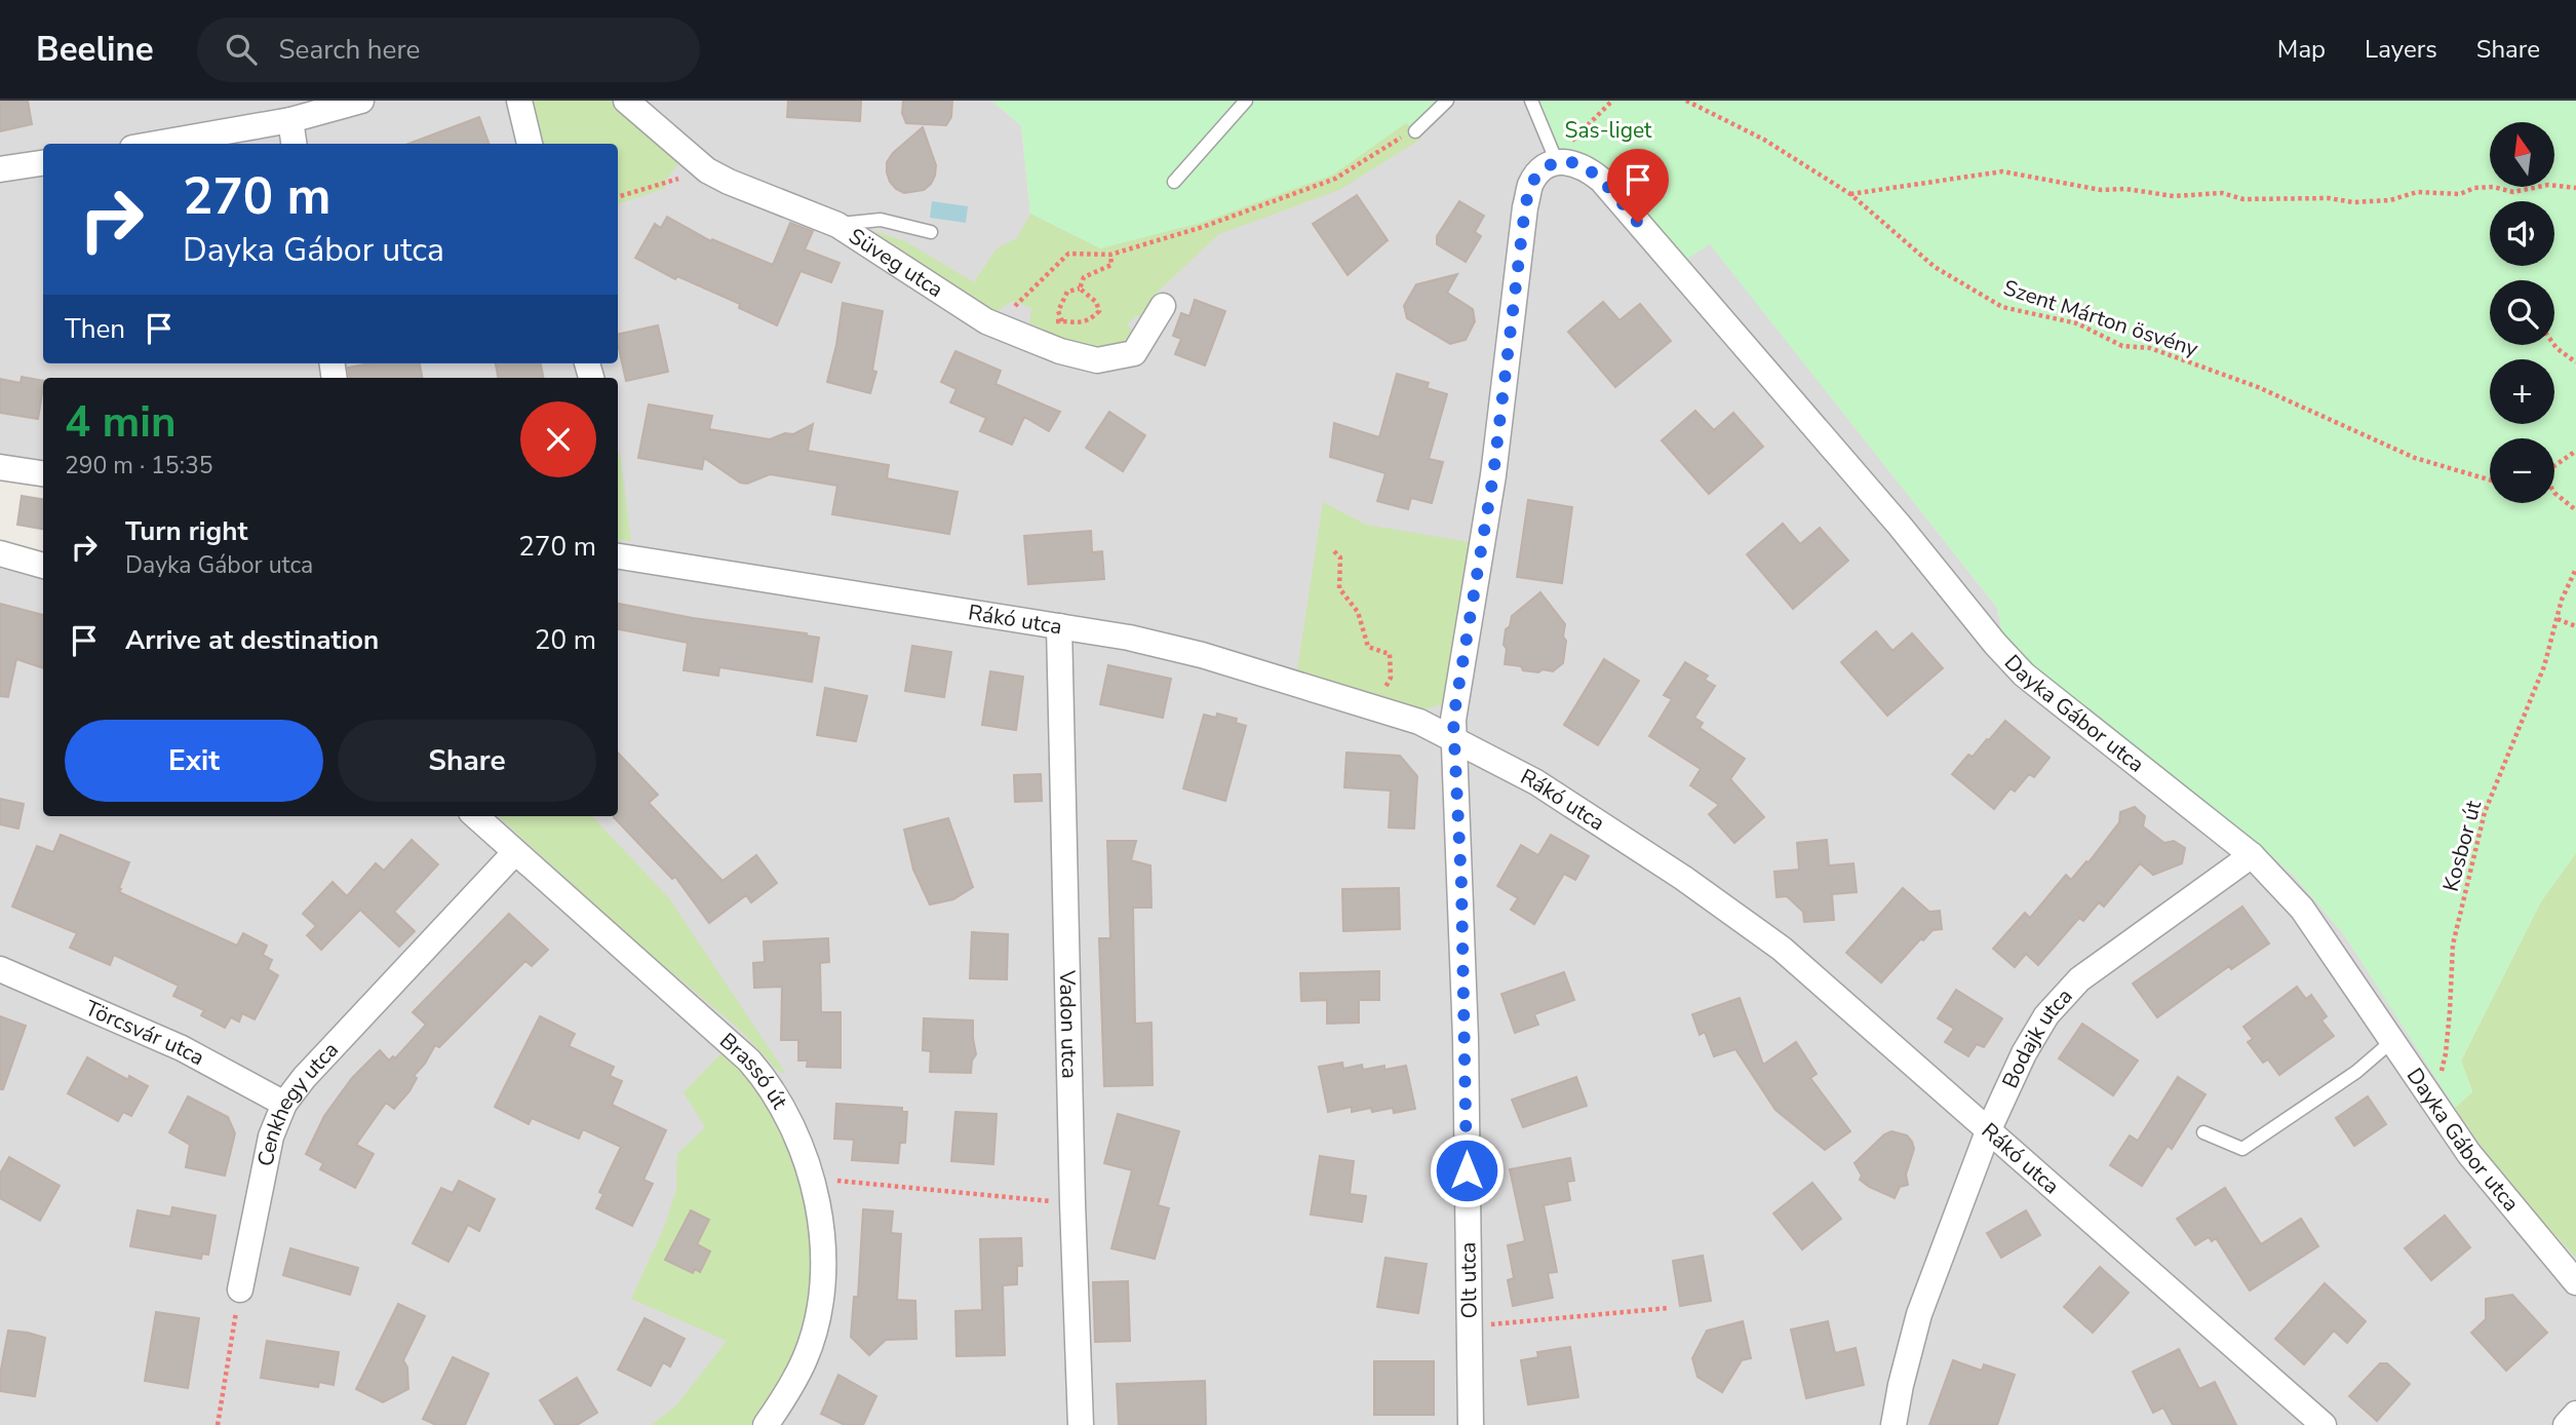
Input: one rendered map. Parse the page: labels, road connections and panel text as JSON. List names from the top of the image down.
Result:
{
  "streets": {
    "street": [
      "Süveg utca",
      "Rákó utca",
      "Dayka Gábor utca",
      "Vadon utca",
      "Törcsvár utca",
      "Bodajk utca",
      "Brassó út",
      "Cenkhegy utca",
      "Olt utca"
    ],
    "path": ["Szent Márton ösvény", "Kosbor út"]
  },
  "crossings": [
    ["Rákó utca", "Vadon utca"],
    ["Rákó utca", "Bodajk utca"],
    ["Rákó utca", "Olt utca"],
    ["Dayka Gábor utca", "Kosbor út"],
    ["Dayka Gábor utca", "Bodajk utca"],
    ["Dayka Gábor utca", "Olt utca"],
    ["Törcsvár utca", "Cenkhegy utca"],
    ["Brassó út", "Cenkhegy utca"]
  ],
  "parks": ["Sas-liget"],
  "north": "top",
  "page": {
    "header": "Beeline",
    "search": "Search here",
    "nav": ["Map", "Layers", "Share"],
    "map_buttons": ["+", "−"],
    "turn": ["270 m", "Dayka Gábor utca"],
    "then": "Then",
    "heading": ["4 min", "290 m · 15:35"],
    "list": [
      {
        "name": "Turn right",
        "note": "Dayka Gábor utca",
        "value": "270 m"
      },
      {
        "name": "Arrive at destination",
        "value": "20 m"
      }
    ],
    "buttons": ["Exit", "Share"]
  }
}
